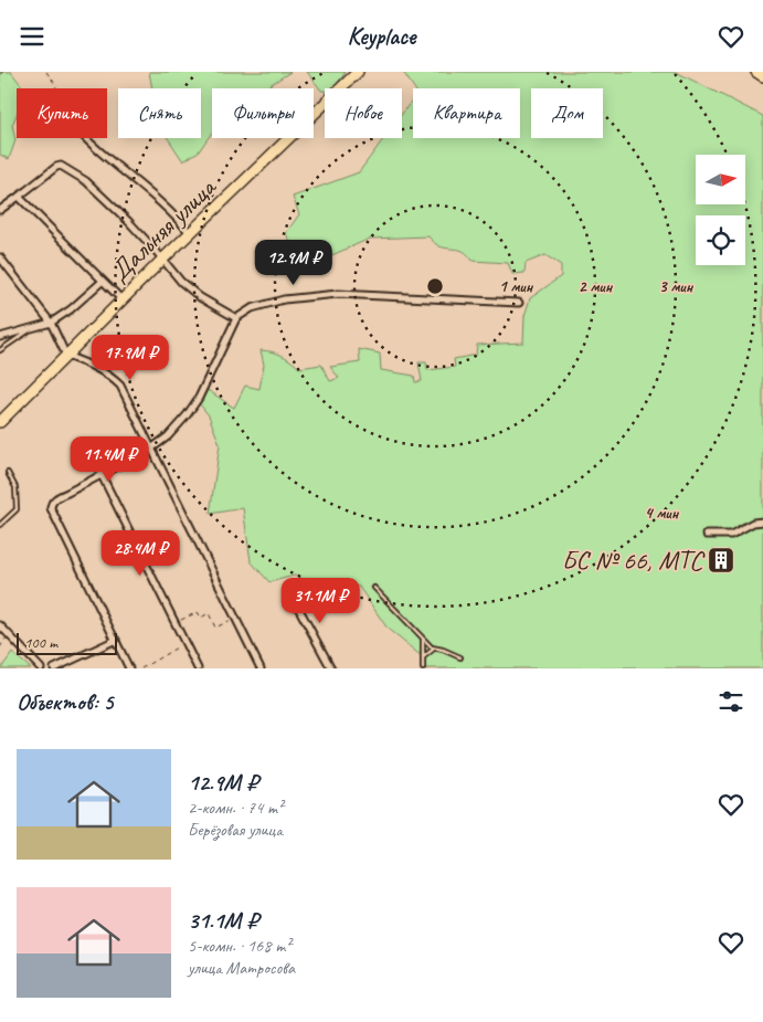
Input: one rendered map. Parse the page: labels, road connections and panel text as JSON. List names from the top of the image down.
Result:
{
  "streets": {
    "main road": ["Дальняя улица"]
  },
  "places": {
    "building": ["БС № 66, МТС"]
  },
  "scale_bar": "100 m",
  "north": "right",
  "page": {
    "header": "Keyplace",
    "chip": [
      "Купить",
      "Снять",
      "Фильтры",
      "Новое",
      "Квартира",
      "Дом"
    ],
    "price": [
      "12.9M ₽",
      "17.9M ₽",
      "11.4M ₽",
      "28.4M ₽",
      "31.1M ₽"
    ],
    "scale": "100 m",
    "heading": "Объектов: 5",
    "list": [
      {
        "name": "12.9M ₽",
        "note": "2-комн. · 74 m² · Берёзовая улица"
      },
      {
        "name": "31.1M ₽",
        "note": "5-комн. · 168 m² · улица Матросова"
      }
    ]
  },
  "rings": [
    "1 мин",
    "2 мин",
    "3 мин",
    "4 мин"
  ]
}
